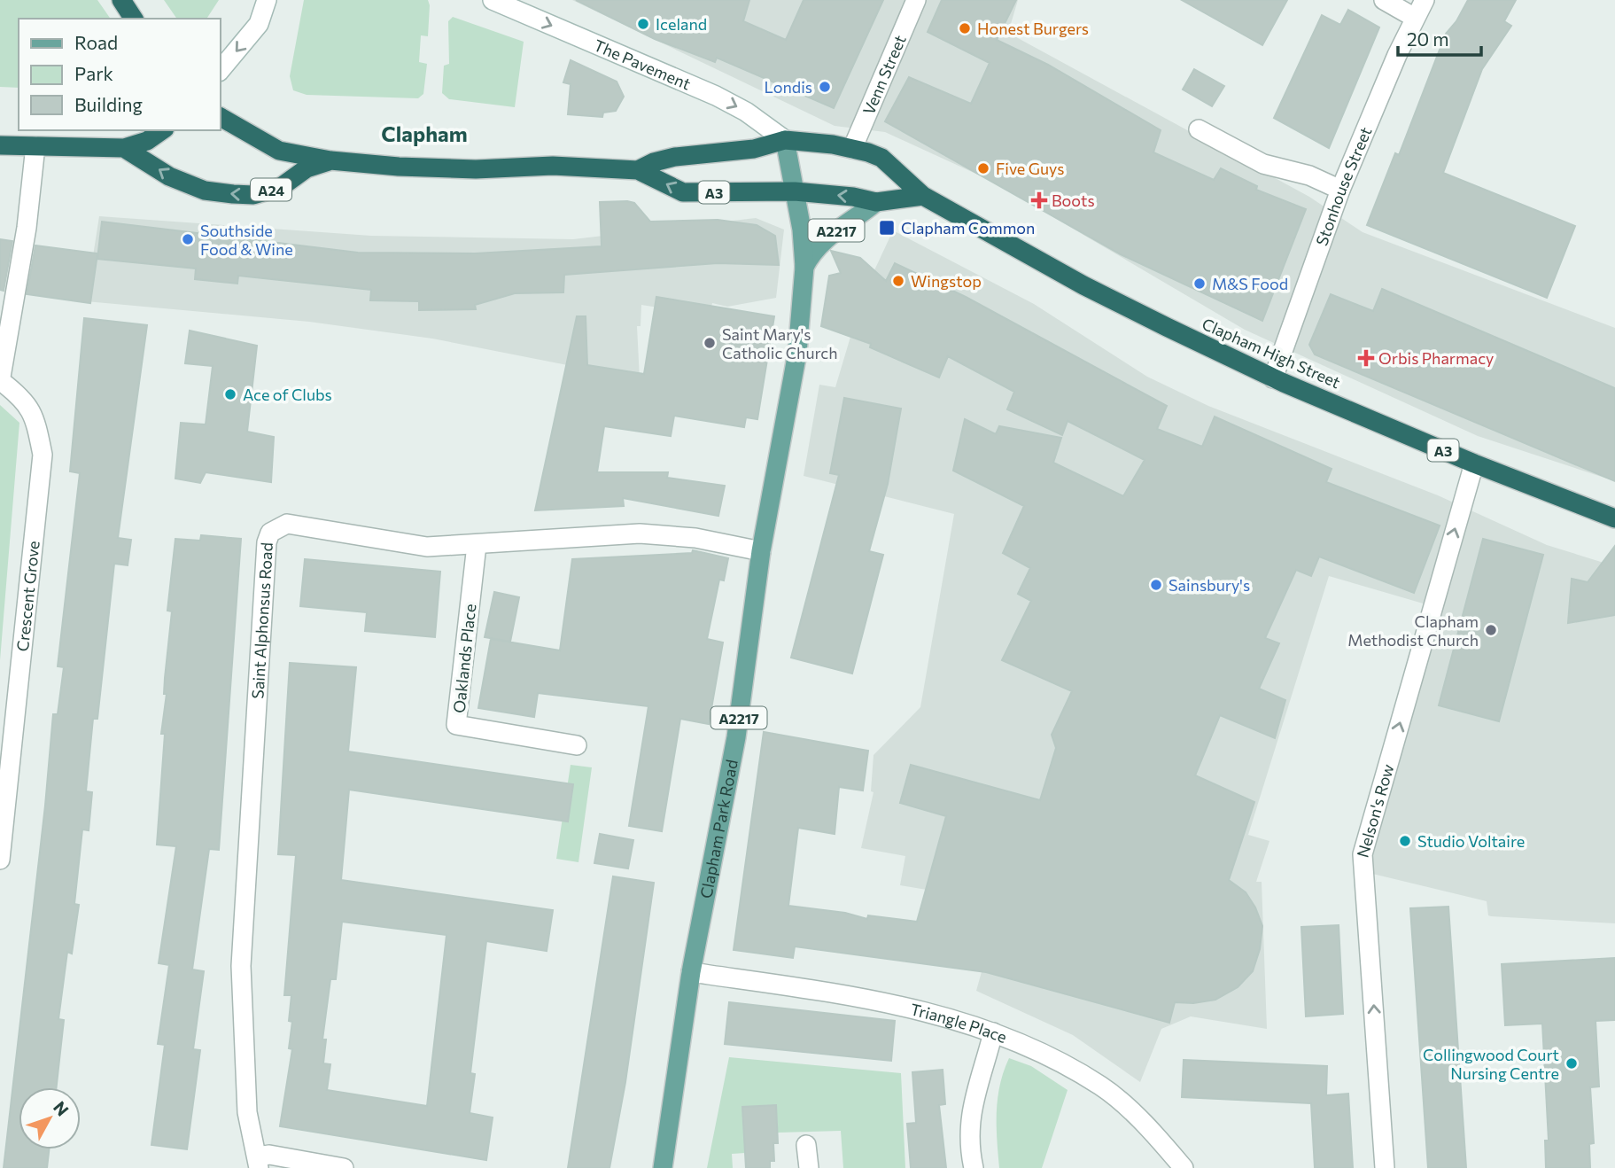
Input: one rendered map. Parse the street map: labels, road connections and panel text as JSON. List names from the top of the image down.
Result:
{
  "streets": {
    "highway": ["A24", "A3", "Clapham High Street"],
    "main road": ["A2217", "Clapham Park Road"],
    "street": [
      "The Pavement",
      "Venn Street",
      "Stonhouse Street",
      "Crescent Grove",
      "Saint Alphonsus Road",
      "Oaklands Place",
      "Nelson's Row",
      "Triangle Place"
    ]
  },
  "crossings": [
    ["The Pavement", "A3"],
    ["The Pavement", "Clapham High Street"],
    ["The Pavement", "Clapham Park Road"],
    ["Venn Street", "Clapham High Street"],
    ["Stonhouse Street", "Clapham High Street"],
    ["A24", "A3"],
    ["A3", "A2217"],
    ["A3", "Clapham High Street"],
    ["A3", "Clapham Park Road"],
    ["A2217", "Clapham Park Road"],
    ["Clapham High Street", "Nelson's Row"],
    ["Clapham High Street", "Clapham Park Road"],
    ["Saint Alphonsus Road", "Oaklands Place"],
    ["Saint Alphonsus Road", "Clapham Park Road"],
    ["Clapham Park Road", "Triangle Place"]
  ],
  "one_way": ["The Pavement", "Nelson's Row"],
  "districts": ["Clapham"],
  "places": {
    "other": [
      "Iceland",
      "Honest Burgers",
      "Londis",
      "Five Guys",
      "Southside Food & Wine",
      "Wingstop",
      "M&S Food",
      "Saint Mary's Catholic Church",
      "Ace of Clubs",
      "Sainsbury's",
      "Clapham Methodist Church",
      "Studio Voltaire",
      "Collingwood Court Nursing Centre"
    ],
    "health": ["Boots", "Orbis Pharmacy"],
    "transit": ["Clapham Common"]
  },
  "legend": ["Road", "Park", "Building"],
  "scale_bar": "20 m",
  "north": "top right"
}
